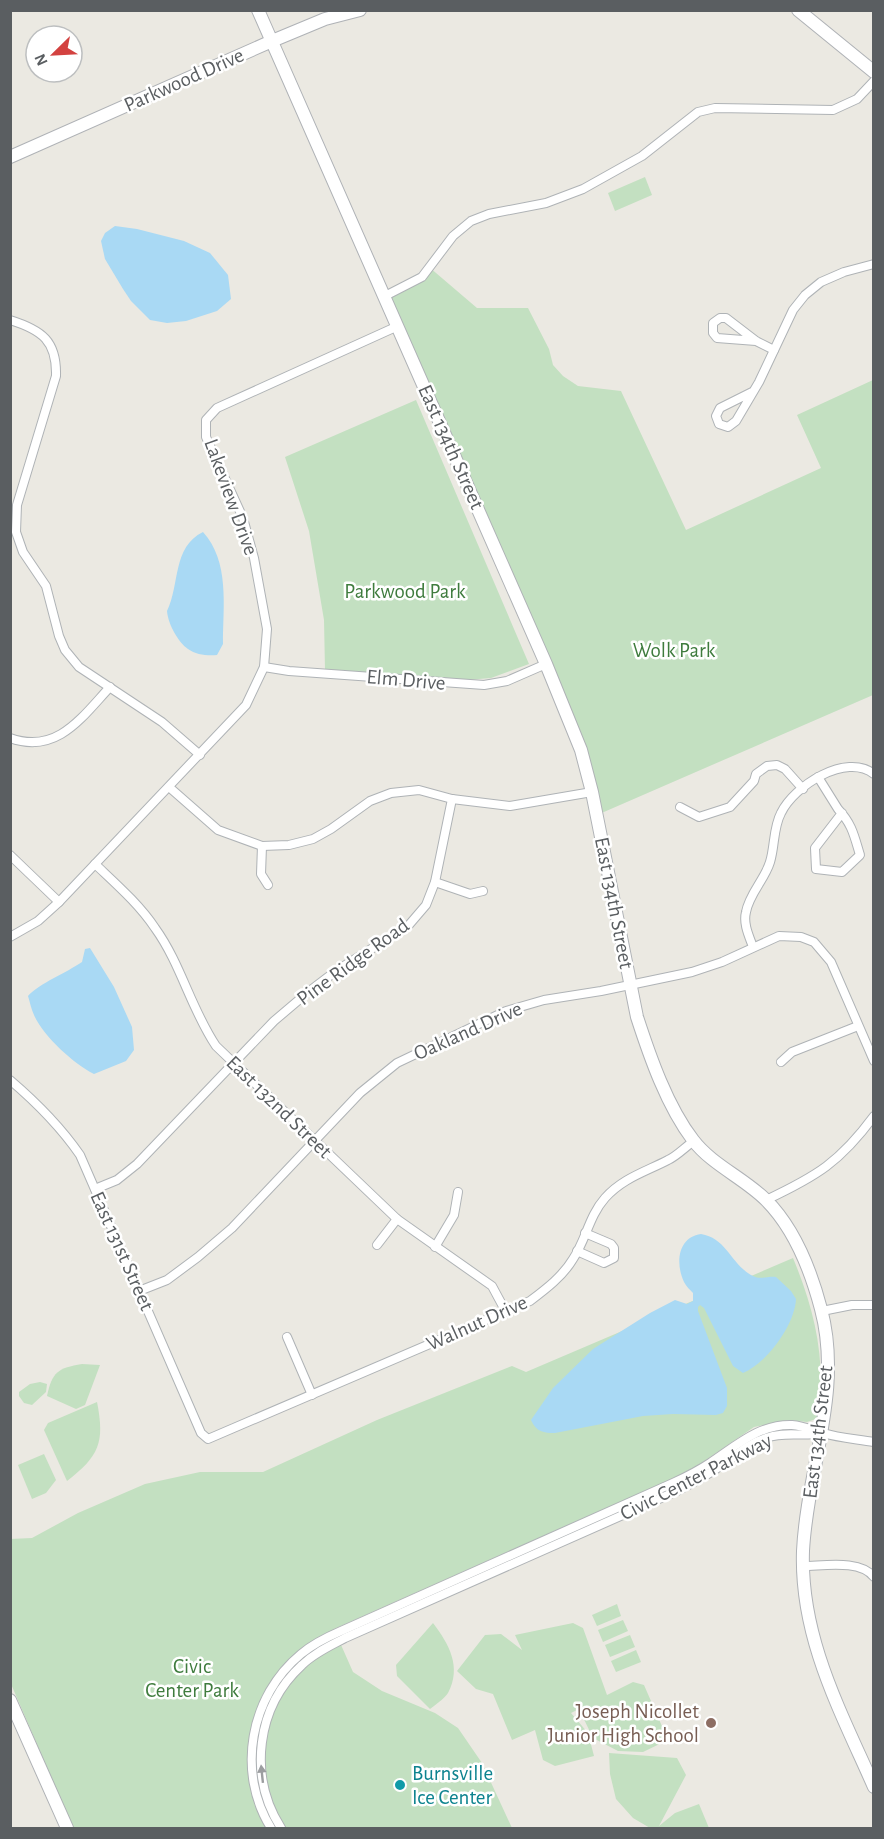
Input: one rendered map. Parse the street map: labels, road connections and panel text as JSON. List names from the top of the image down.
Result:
{
  "streets": {
    "street": [
      "Parkwood Drive",
      "East 134th Street",
      "Lakeview Drive",
      "Elm Drive",
      "Pine Ridge Road",
      "Oakland Drive",
      "East 132nd Street",
      "East 131st Street",
      "Walnut Drive",
      "Civic Center Parkway"
    ]
  },
  "crossings": [
    ["Parkwood Drive", "East 134th Street"],
    ["East 134th Street", "Lakeview Drive"],
    ["East 134th Street", "Elm Drive"],
    ["East 134th Street", "Oakland Drive"],
    ["East 134th Street", "Walnut Drive"],
    ["East 134th Street", "Civic Center Parkway"],
    ["Lakeview Drive", "Elm Drive"],
    ["Lakeview Drive", "East 132nd Street"],
    ["Pine Ridge Road", "East 132nd Street"],
    ["Pine Ridge Road", "East 131st Street"],
    ["Oakland Drive", "East 132nd Street"],
    ["Oakland Drive", "East 131st Street"],
    ["East 132nd Street", "Walnut Drive"],
    ["East 131st Street", "Walnut Drive"]
  ],
  "one_way": ["Civic Center Parkway"],
  "parks": ["Parkwood Park", "Wolk Park", "Civic Center Park"],
  "places": ["Joseph Nicollet Junior High School", "Burnsville Ice Center"],
  "north": "bottom left"
}
